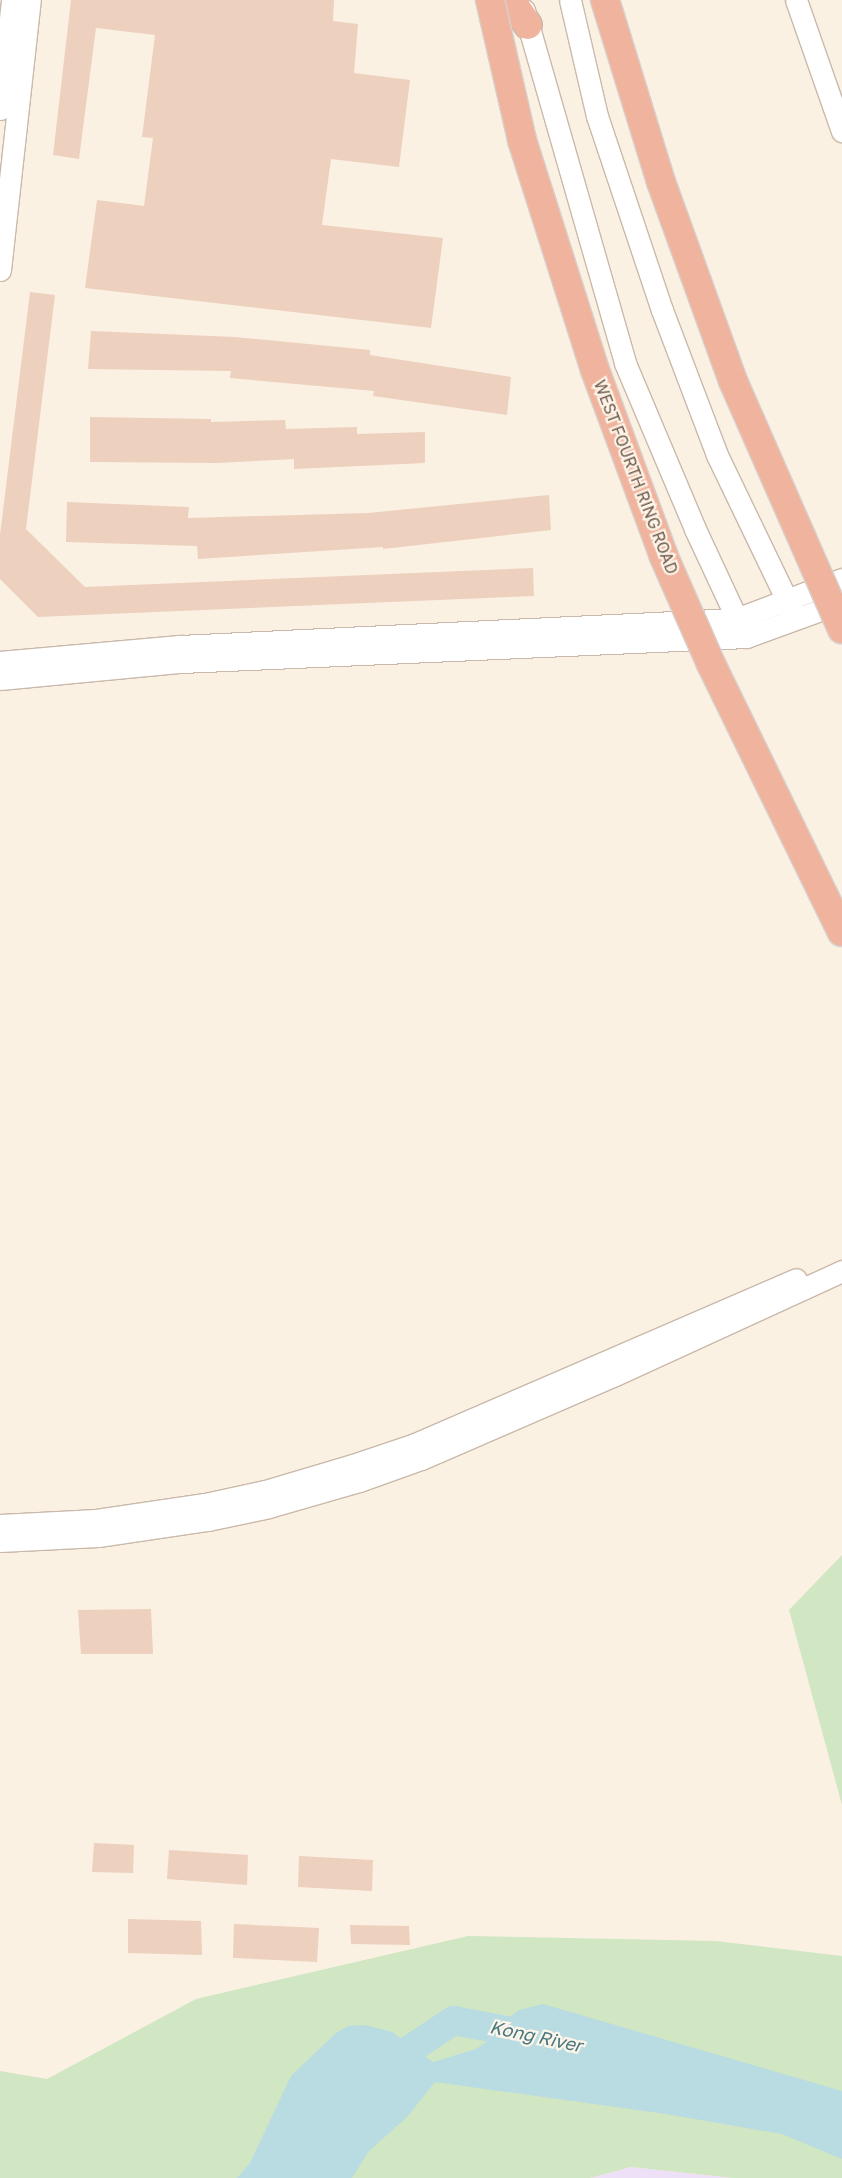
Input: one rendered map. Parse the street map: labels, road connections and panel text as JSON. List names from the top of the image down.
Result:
{
  "streets": {
    "highway": ["WEST FOURTH RING ROAD"]
  },
  "water": ["Kong River"]
}
